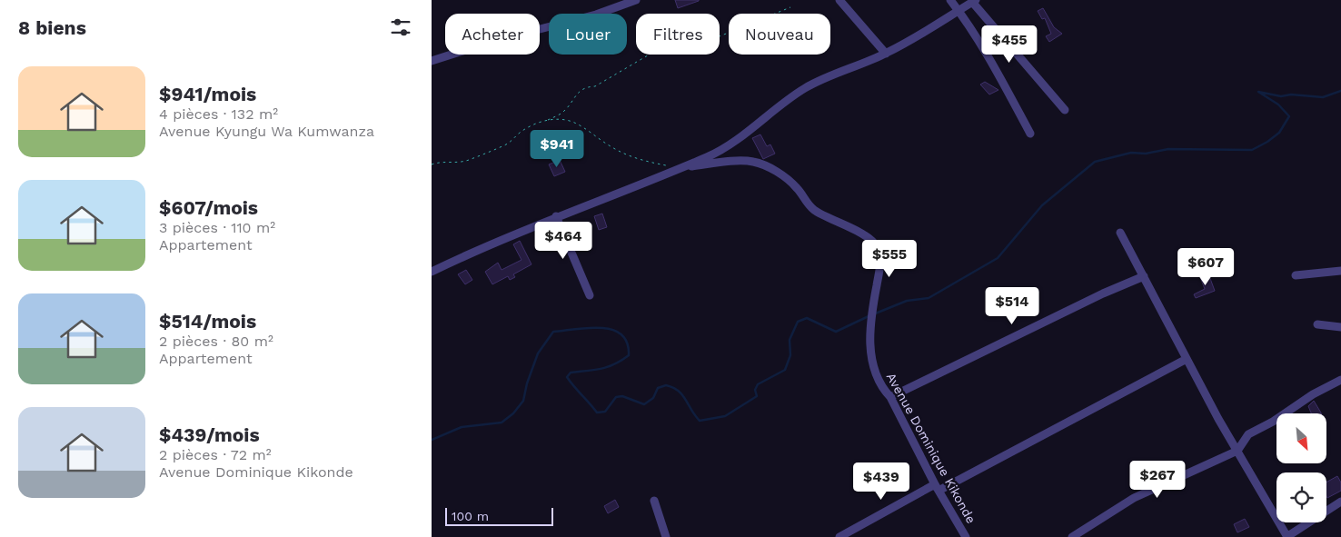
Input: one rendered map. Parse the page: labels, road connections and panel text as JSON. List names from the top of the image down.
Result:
{
  "streets": {
    "street": ["Avenue Dominique Kikonde"]
  },
  "scale_bar": "100 m",
  "north": "bottom right",
  "page": {
    "heading": "8 biens",
    "chip": [
      "Acheter",
      "Louer",
      "Filtres",
      "Nouveau"
    ],
    "price": [
      "$455",
      "$941",
      "$464",
      "$555",
      "$607",
      "$514",
      "$267",
      "$439"
    ],
    "list": [
      {
        "name": "$941/mois",
        "note": "4 pièces · 132 m² · Avenue Kyungu Wa Kumwanza"
      },
      {
        "name": "$607/mois",
        "note": "3 pièces · 110 m² · Appartement"
      },
      {
        "name": "$514/mois",
        "note": "2 pièces · 80 m² · Appartement"
      },
      {
        "name": "$439/mois",
        "note": "2 pièces · 72 m² · Avenue Dominique Kikonde"
      }
    ],
    "scale": "100 m"
  }
}
